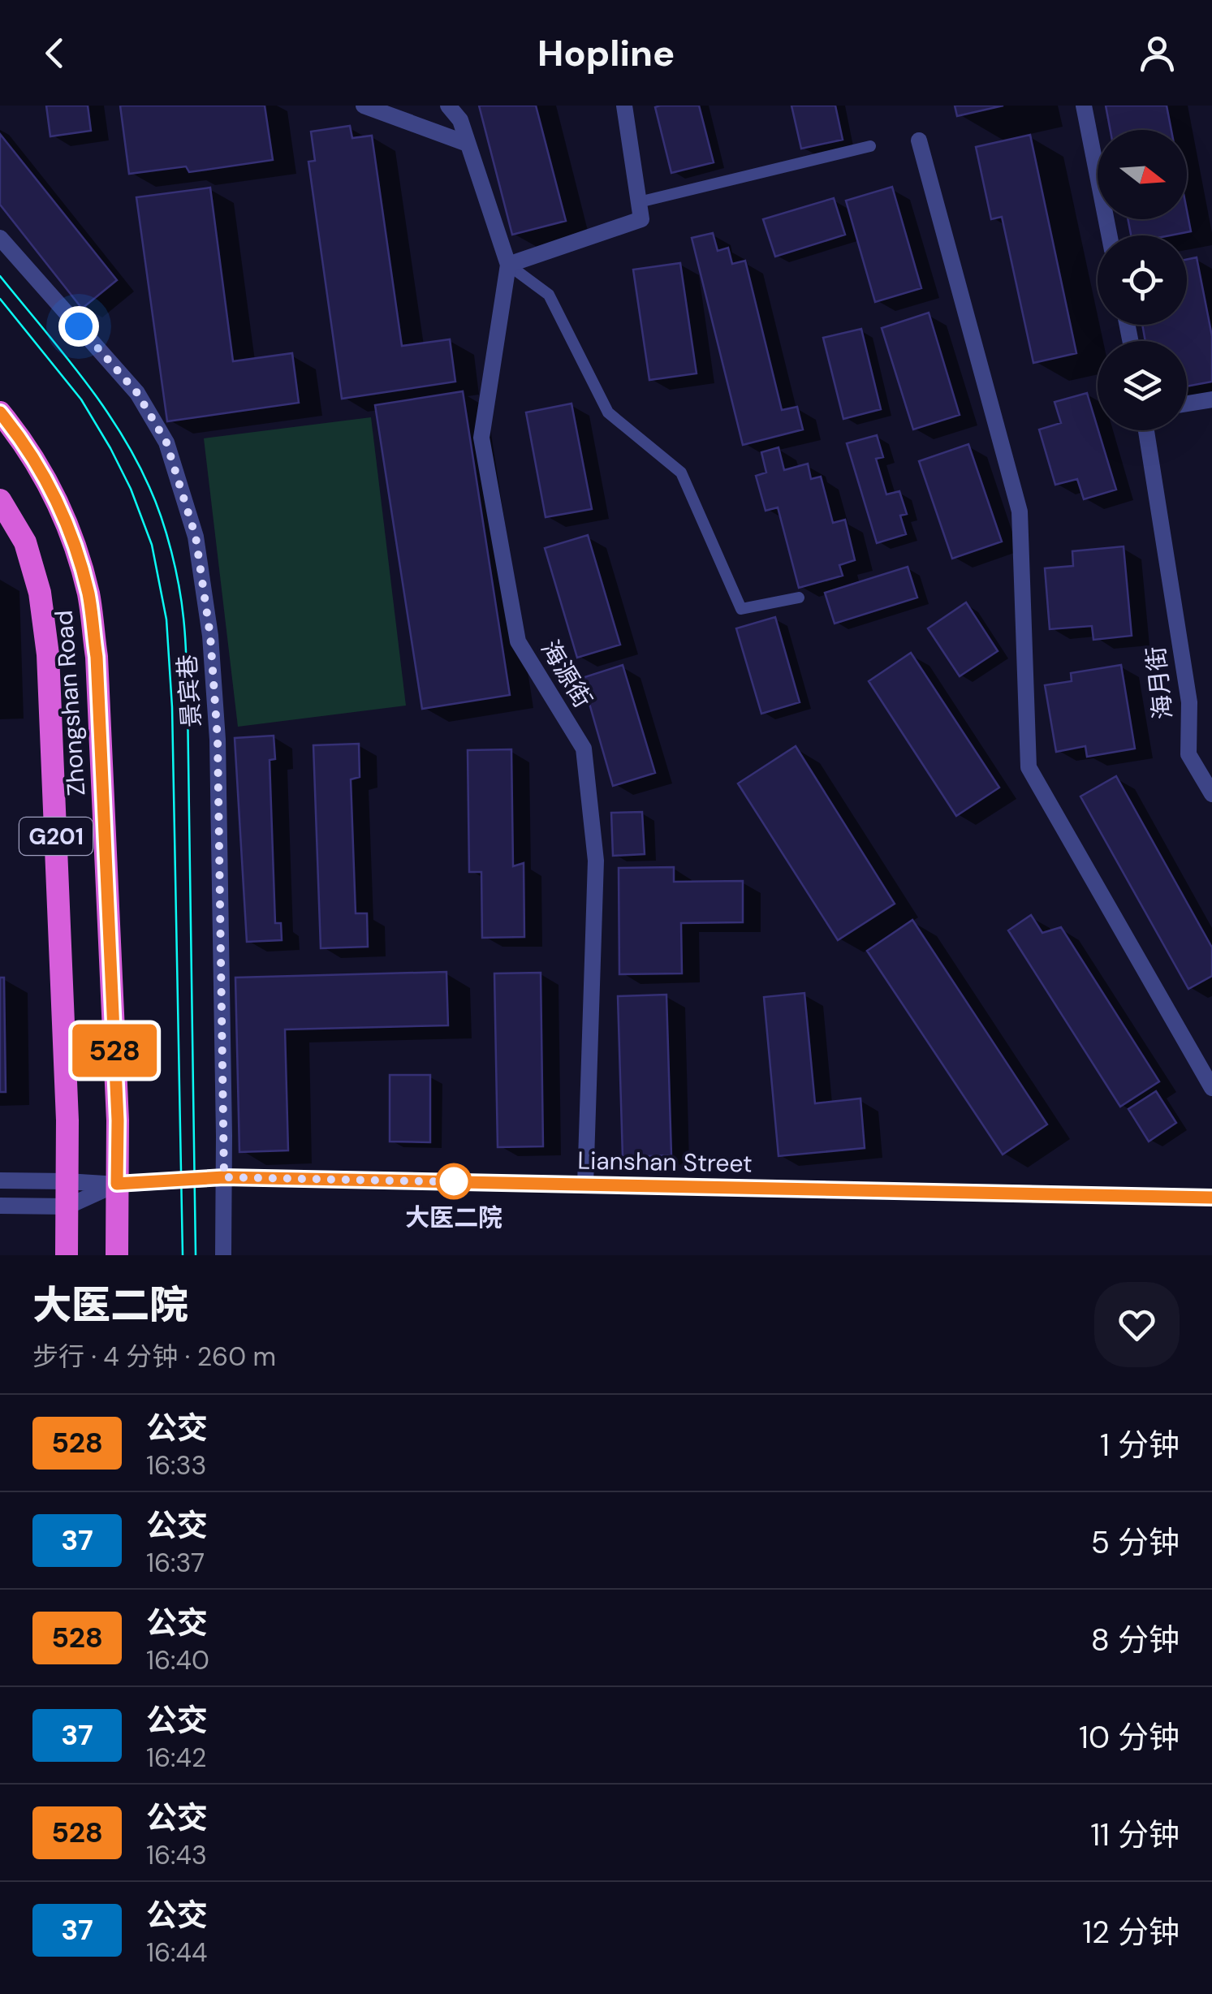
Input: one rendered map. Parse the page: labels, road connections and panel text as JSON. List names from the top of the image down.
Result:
{
  "streets": {
    "highway": ["Zhongshan Road", "G201"],
    "street": [
      "海源街",
      "海月街",
      "景宾巷",
      "Lianshan Street"
    ]
  },
  "crossings": [
    ["海源街", "Lianshan Street"],
    ["景宾巷", "Lianshan Street"],
    ["Zhongshan Road", "Lianshan Street"]
  ],
  "places": ["大医二院"],
  "lines": ["bus line 528"],
  "north": "right",
  "page": {
    "header": "Hopline",
    "on_map": "528",
    "heading": ["大医二院", "步行 · 4 分钟 · 260 m"],
    "list": [
      {
        "mark": "528",
        "name": "公交",
        "note": "16:33",
        "value": "1 分钟"
      },
      {
        "mark": "37",
        "name": "公交",
        "note": "16:37",
        "value": "5 分钟"
      },
      {
        "mark": "528",
        "name": "公交",
        "note": "16:40",
        "value": "8 分钟"
      },
      {
        "mark": "37",
        "name": "公交",
        "note": "16:42",
        "value": "10 分钟"
      },
      {
        "mark": "528",
        "name": "公交",
        "note": "16:43",
        "value": "11 分钟"
      },
      {
        "mark": "37",
        "name": "公交",
        "note": "16:44",
        "value": "12 分钟"
      }
    ]
  }
}
